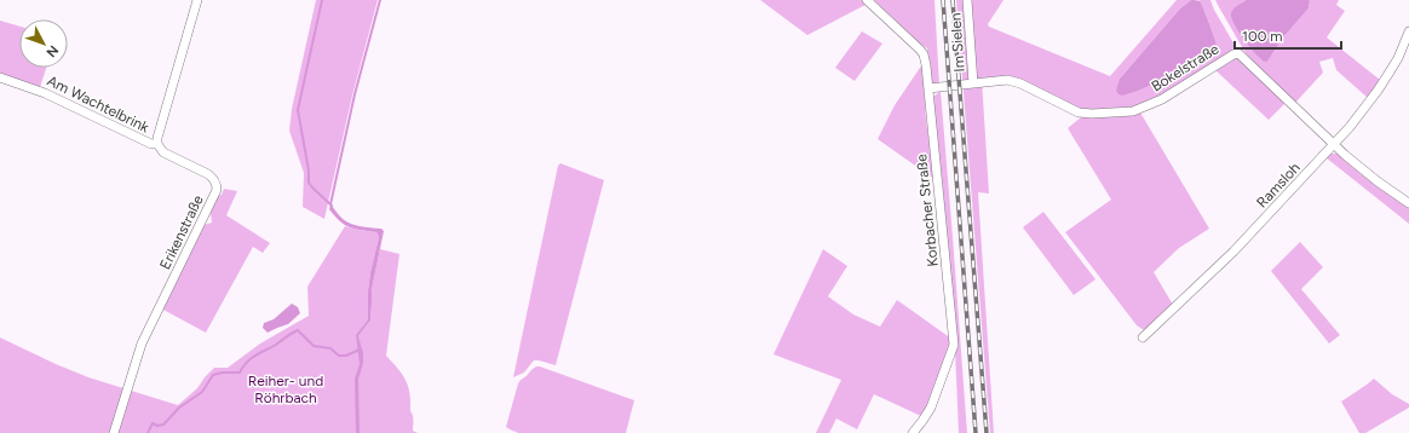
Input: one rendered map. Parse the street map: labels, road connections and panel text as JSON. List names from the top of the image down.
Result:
{
  "streets": {
    "street": [
      "Im Sielen",
      "Bokelstraße",
      "Am Wachtelbrink",
      "Ramsloh",
      "Korbacher Straße",
      "Erikenstraße"
    ]
  },
  "crossings": [
    ["Im Sielen", "Bokelstraße"],
    ["Bokelstraße", "Ramsloh"],
    ["Bokelstraße", "Korbacher Straße"],
    ["Am Wachtelbrink", "Erikenstraße"]
  ],
  "parks": ["Reiher- und Röhrbach"],
  "scale_bar": "100 m",
  "north": "bottom right"
}
